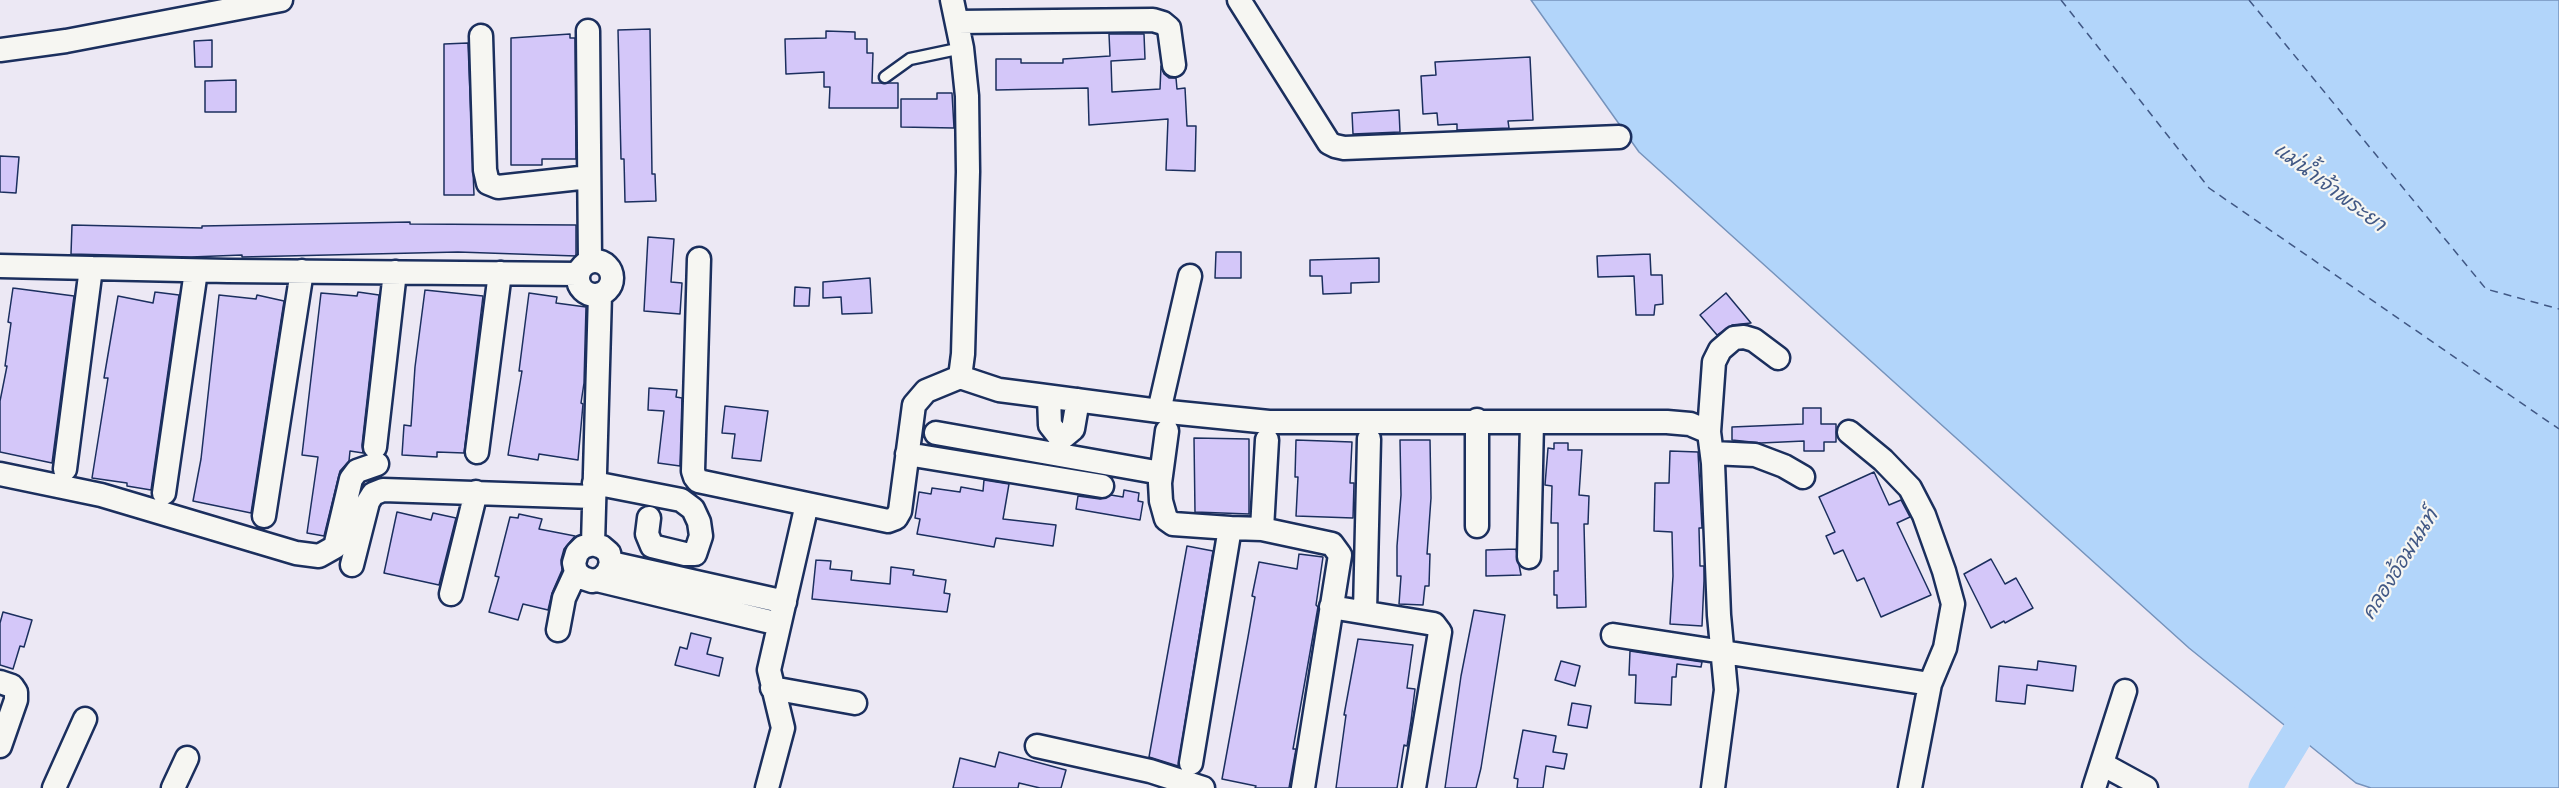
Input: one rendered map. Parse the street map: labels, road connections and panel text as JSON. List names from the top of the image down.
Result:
{
  "water": ["แม่น้ำเจ้าพระยา", "คลองอ้อมนนท์"]
}
